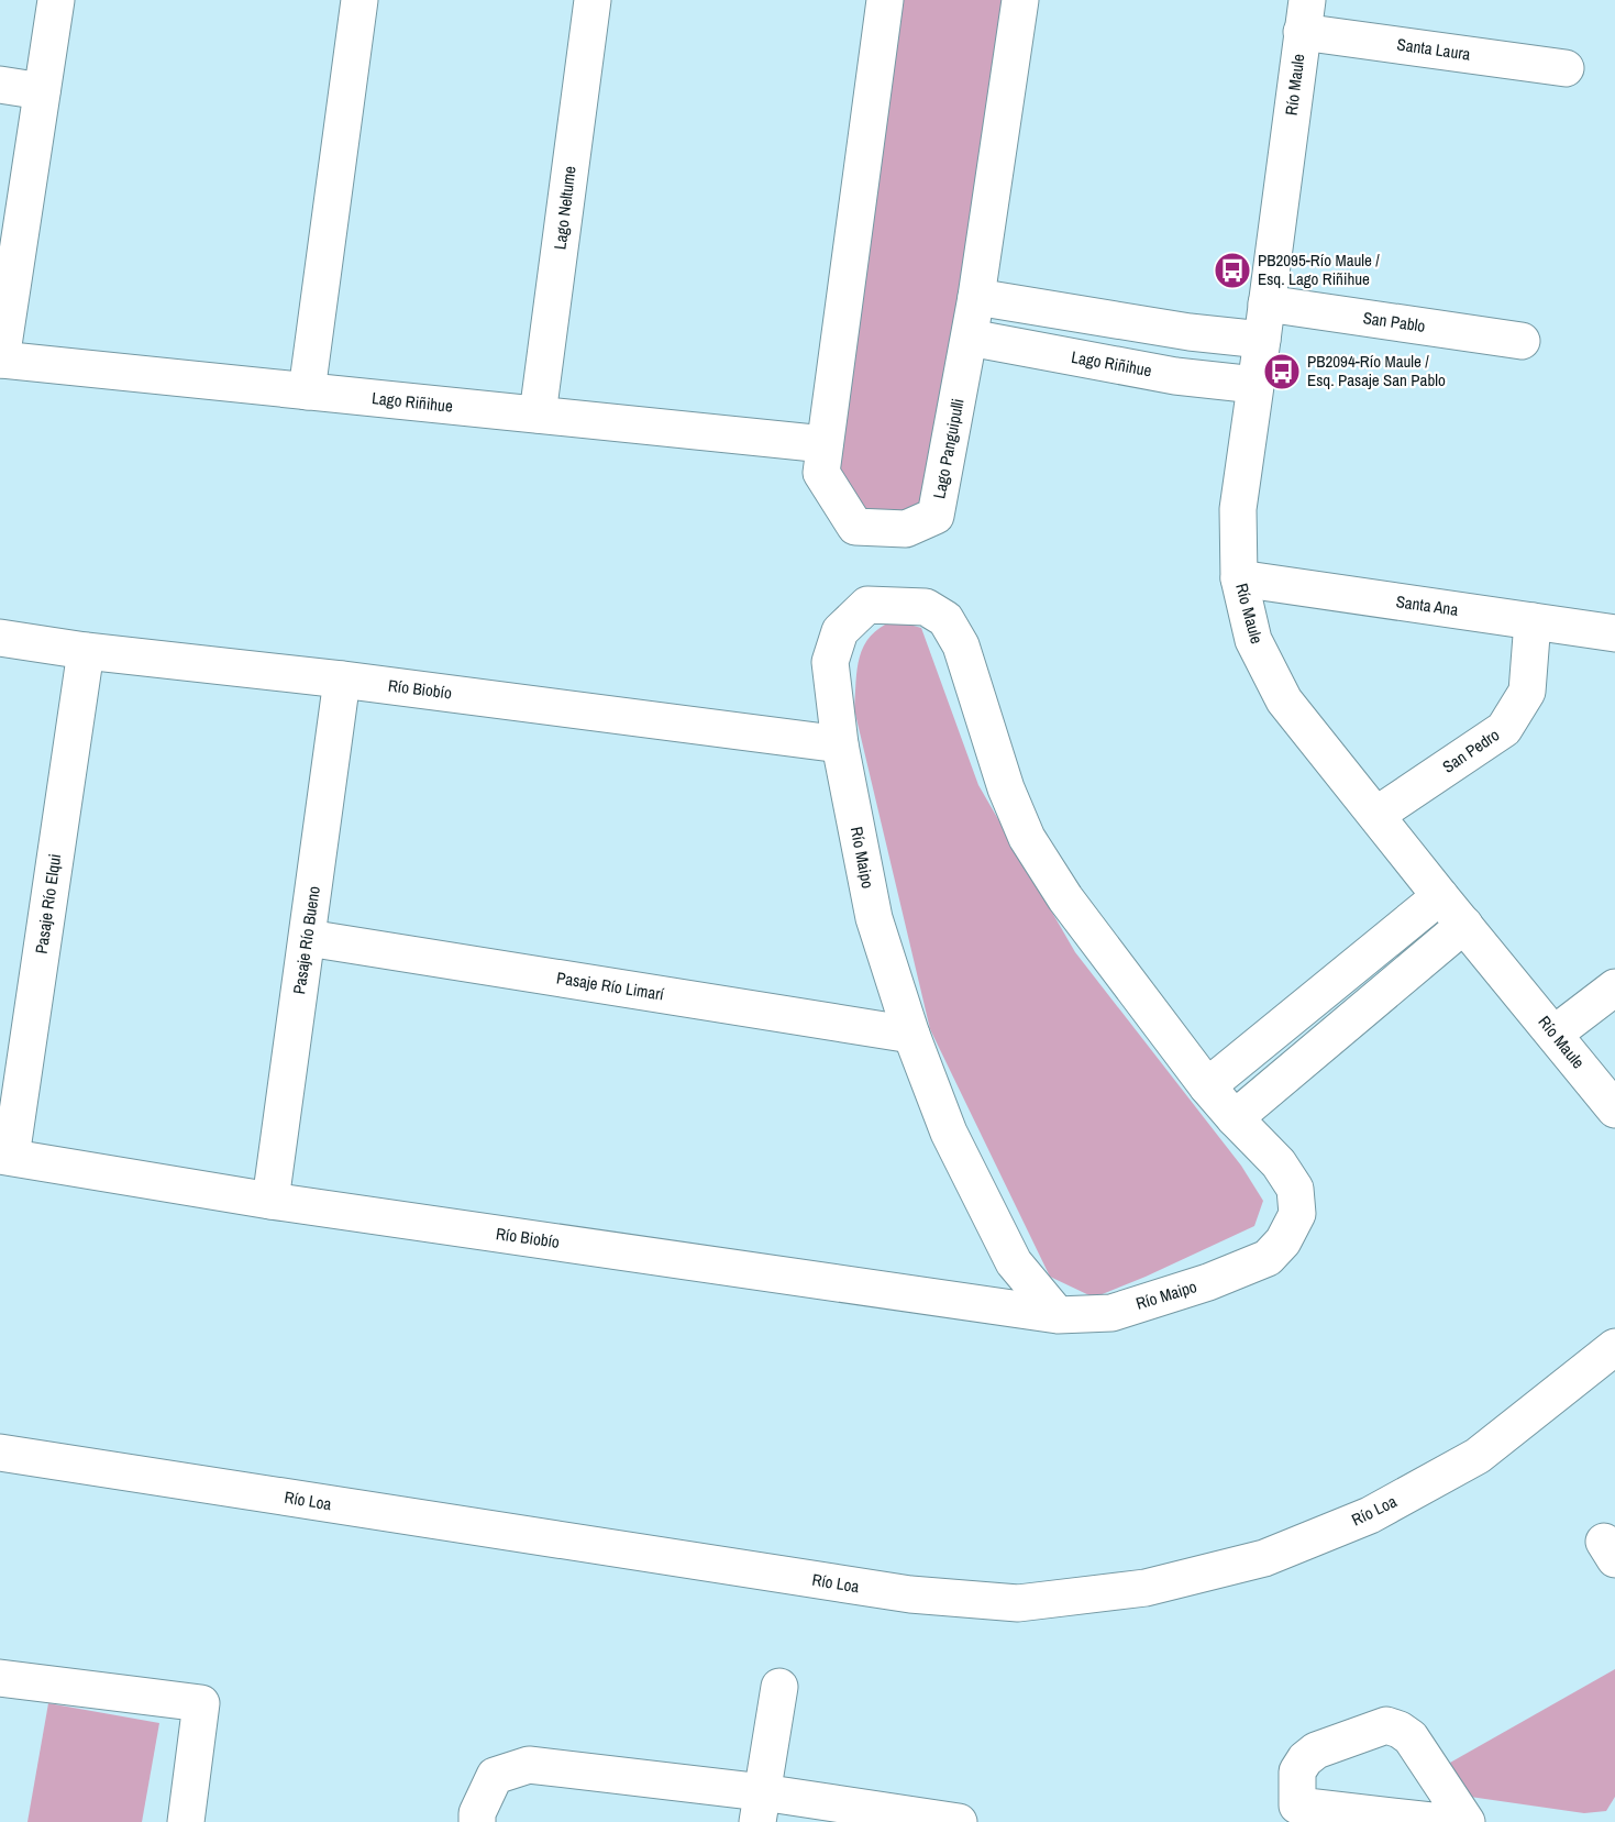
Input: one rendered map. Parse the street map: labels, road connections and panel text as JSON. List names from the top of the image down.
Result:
{
  "streets": {
    "street": [
      "Santa Laura",
      "Río Maule",
      "Lago Neltume",
      "San Pablo",
      "Lago Riñihue",
      "Lago Panguipulli",
      "Santa Ana",
      "Río Biobío",
      "San Pedro",
      "Río Maipo",
      "Pasaje Río Elqui",
      "Pasaje Río Bueno",
      "Pasaje Río Limarí",
      "Río Loa"
    ]
  },
  "crossings": [
    ["Santa Laura", "Río Maule"],
    ["Río Maule", "San Pablo"],
    ["Río Maule", "Lago Riñihue"],
    ["Río Maule", "Santa Ana"],
    ["Río Maule", "San Pedro"],
    ["Lago Neltume", "Lago Riñihue"],
    ["Lago Riñihue", "Lago Panguipulli"],
    ["Santa Ana", "San Pedro"],
    ["Río Biobío", "Río Maipo"],
    ["Río Biobío", "Pasaje Río Elqui"],
    ["Río Biobío", "Pasaje Río Bueno"],
    ["Río Maipo", "Pasaje Río Limarí"],
    ["Pasaje Río Bueno", "Pasaje Río Limarí"]
  ],
  "places": {
    "bus stop": ["PB2095-Río Maule / Esq. Lago Riñihue", "PB2094-Río Maule / Esq. Pasaje San Pablo"]
  }
}
